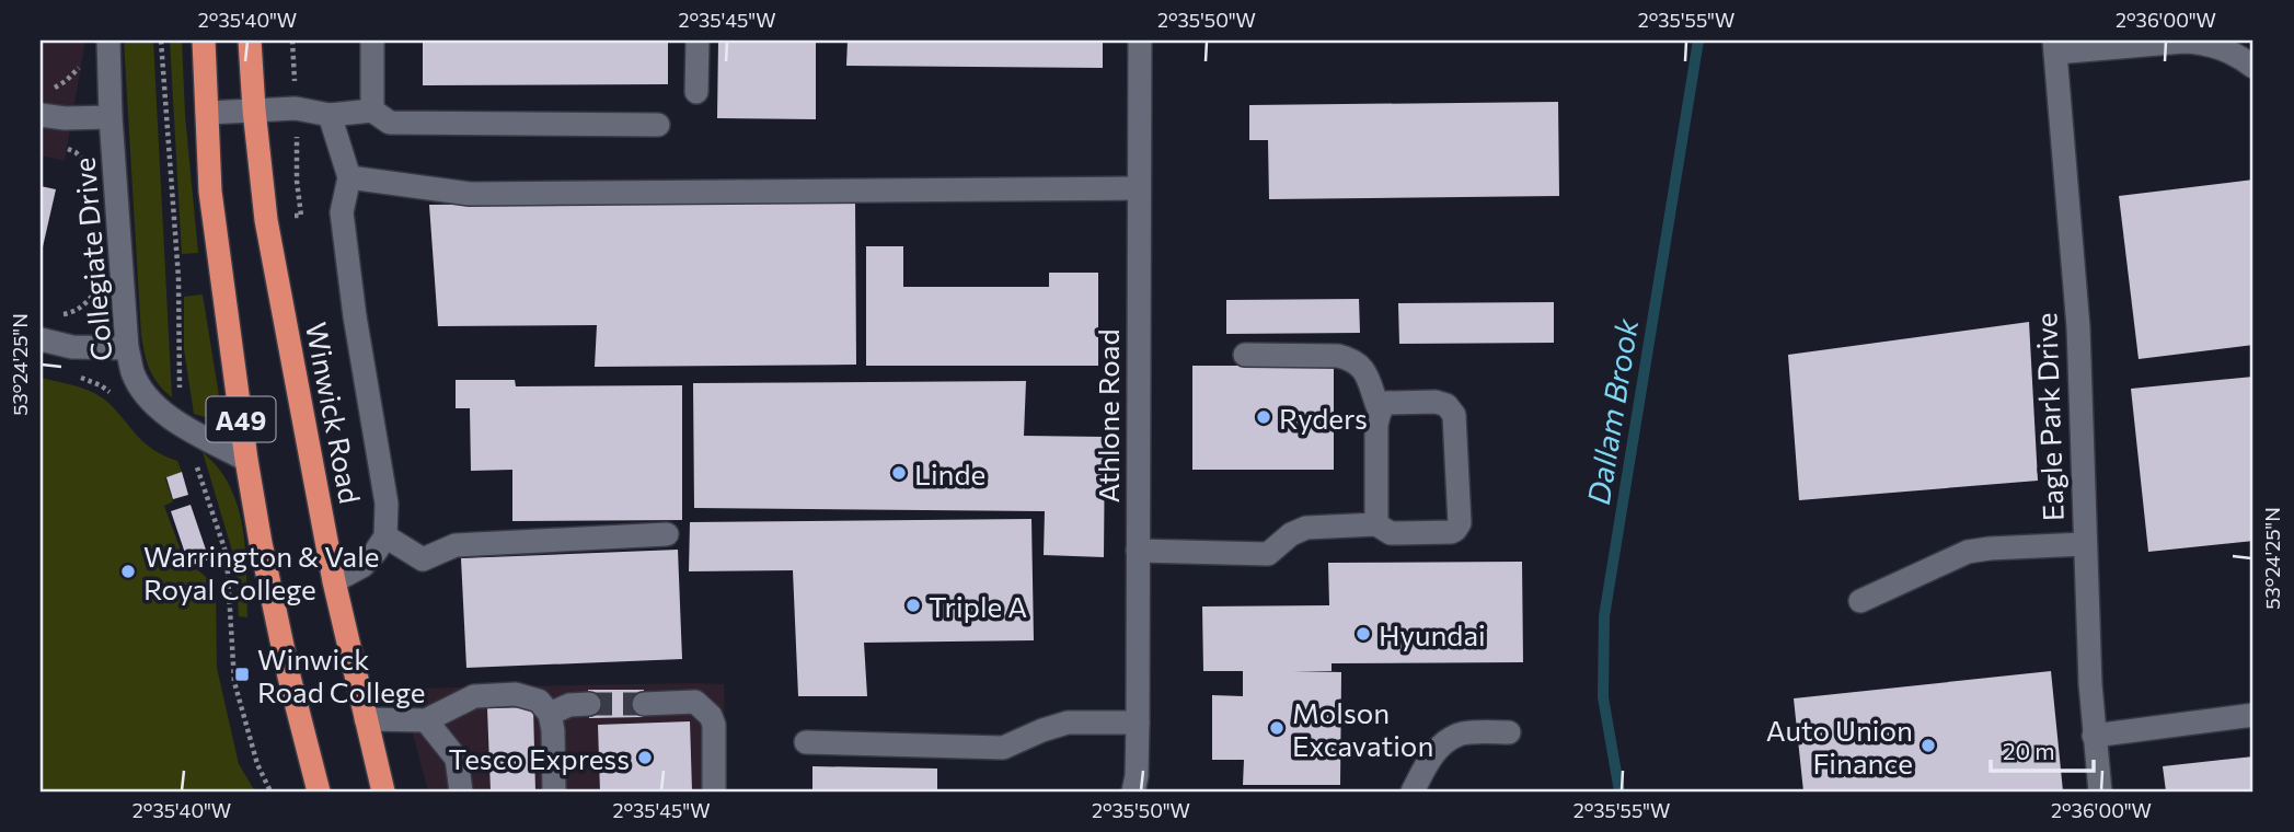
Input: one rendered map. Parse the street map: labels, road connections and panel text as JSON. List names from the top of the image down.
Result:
{
  "streets": {
    "highway": ["Winwick Road", "A49"],
    "street": ["Collegiate Drive", "Athlone Road", "Eagle Park Drive"]
  },
  "crossings": [
    ["Collegiate Drive", "A49"]
  ],
  "water": ["Dallam Brook"],
  "places": {
    "other": [
      "Ryders",
      "Linde",
      "Warrington & Vale Royal College",
      "Triple A",
      "Hyundai",
      "Molson Excavation",
      "Auto Union Finance",
      "Tesco Express"
    ],
    "transit": ["Winwick Road College"]
  },
  "scale_bar": "20 m",
  "coordinates": [
    "2°35'40\"W",
    "2°35'45\"W",
    "2°35'50\"W",
    "2°35'55\"W",
    "2°36'00\"W",
    "53°24'25\"N"
  ]
}
